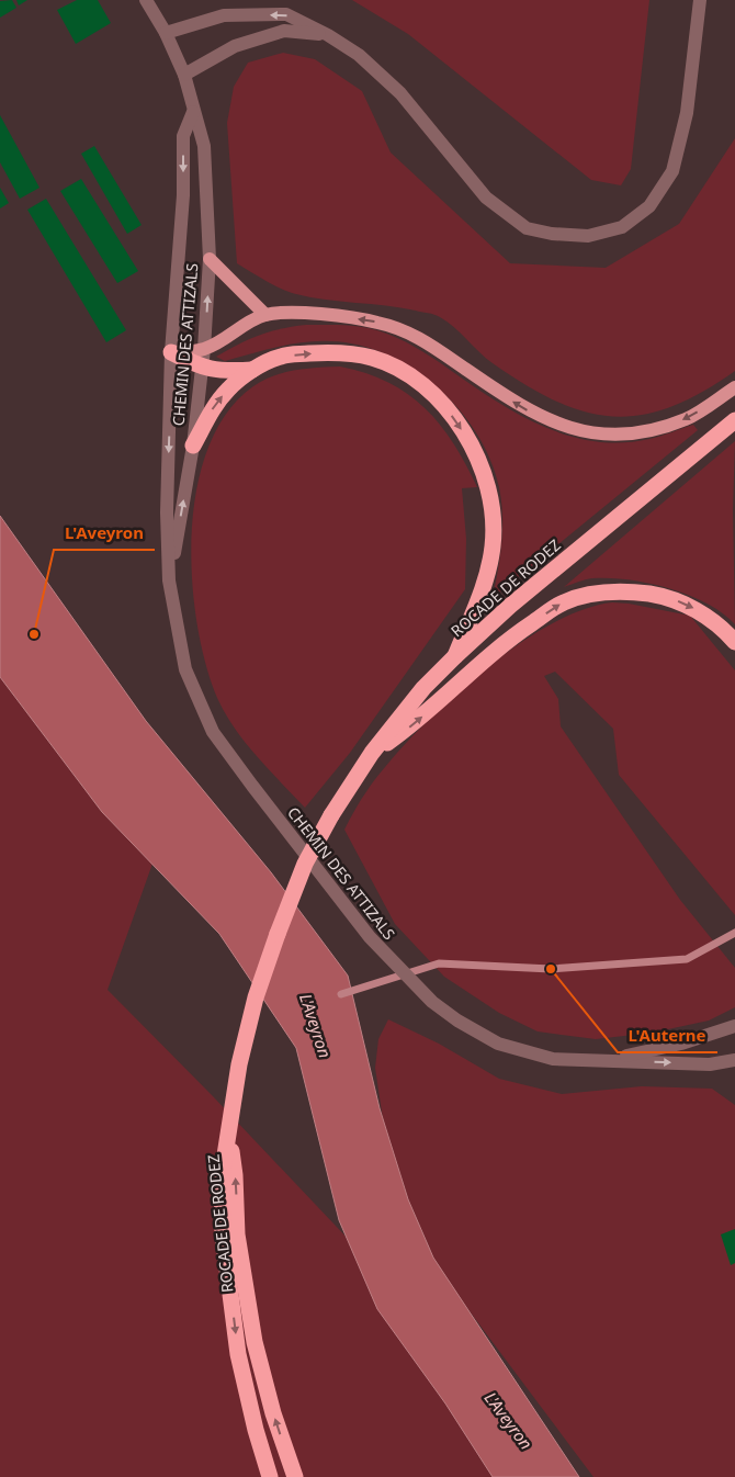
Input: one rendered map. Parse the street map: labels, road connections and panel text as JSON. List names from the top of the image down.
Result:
{
  "streets": {
    "highway": ["ROCADE DE RODEZ"],
    "street": ["CHEMIN DES ATTIZALS"]
  },
  "water": ["L'Aveyron"],
  "places": ["L'Aveyron", "L'Auterne"]
}
